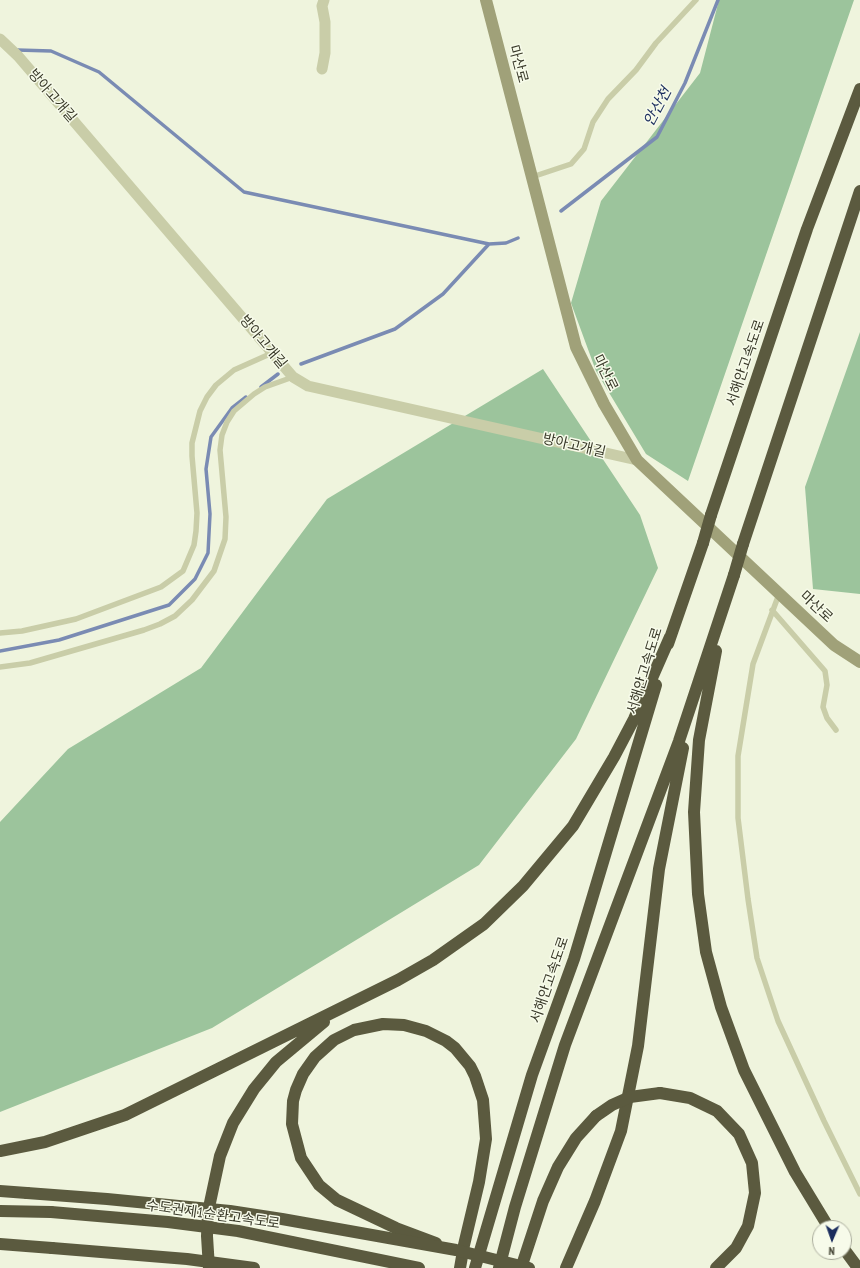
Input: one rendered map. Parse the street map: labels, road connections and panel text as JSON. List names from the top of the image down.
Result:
{
  "streets": {
    "highway": ["서해안고속도로", "수도권제1순환고속도로"],
    "street": ["마산로", "방아고개길"]
  },
  "crossings": [
    ["마산로", "방아고개길"]
  ],
  "water": ["안산천"],
  "north": "bottom"
}
